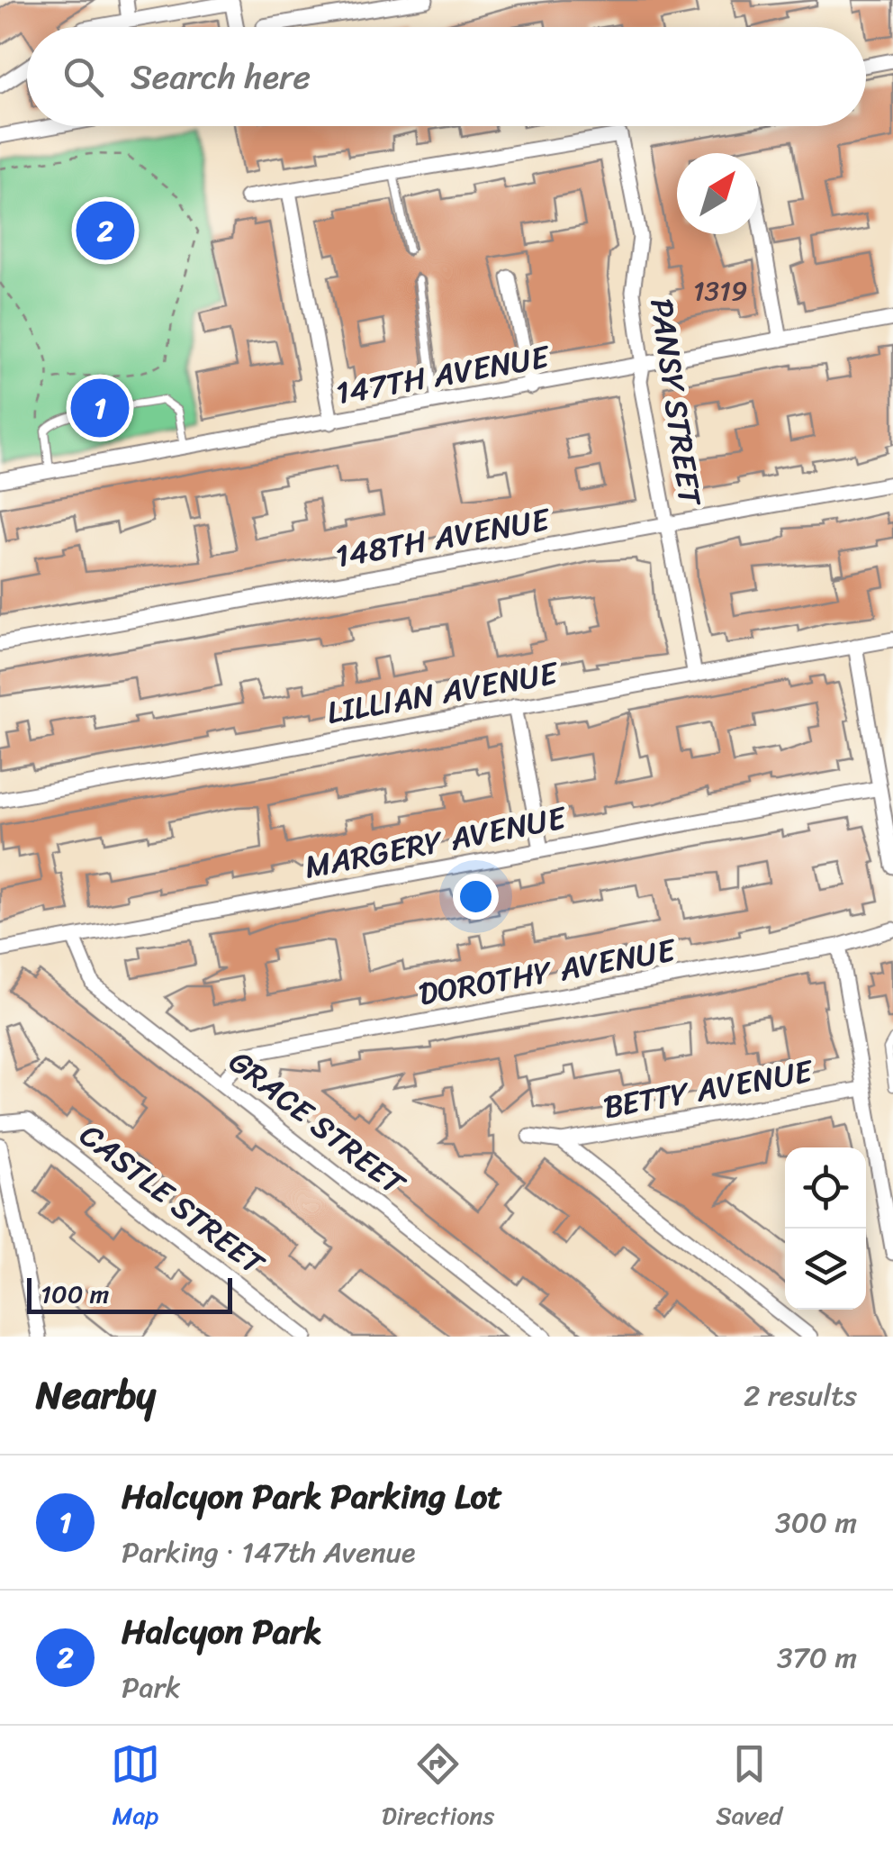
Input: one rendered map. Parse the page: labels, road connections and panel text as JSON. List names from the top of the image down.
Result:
{
  "streets": {
    "street": [
      "147TH AVENUE",
      "PANSY STREET",
      "148TH AVENUE",
      "LILLIAN AVENUE",
      "MARGERY AVENUE",
      "DOROTHY AVENUE",
      "BETTY AVENUE",
      "GRACE STREET",
      "CASTLE STREET"
    ]
  },
  "crossings": [
    ["147TH AVENUE", "PANSY STREET"],
    ["PANSY STREET", "148TH AVENUE"],
    ["PANSY STREET", "LILLIAN AVENUE"],
    ["MARGERY AVENUE", "GRACE STREET"],
    ["DOROTHY AVENUE", "GRACE STREET"]
  ],
  "house_numbers": ["1319"],
  "scale_bar": "100 m",
  "north": "top right",
  "page": {
    "search": "Search here",
    "pins": ["2", "1"],
    "scale": "100 m",
    "heading": ["Nearby", "2 results"],
    "list": [
      {
        "mark": "1",
        "name": "Halcyon Park Parking Lot",
        "note": "Parking · 147th Avenue",
        "value": "300 m"
      },
      {
        "mark": "2",
        "name": "Halcyon Park",
        "note": "Park",
        "value": "370 m"
      }
    ],
    "nav": ["Map", "Directions", "Saved"]
  }
}
